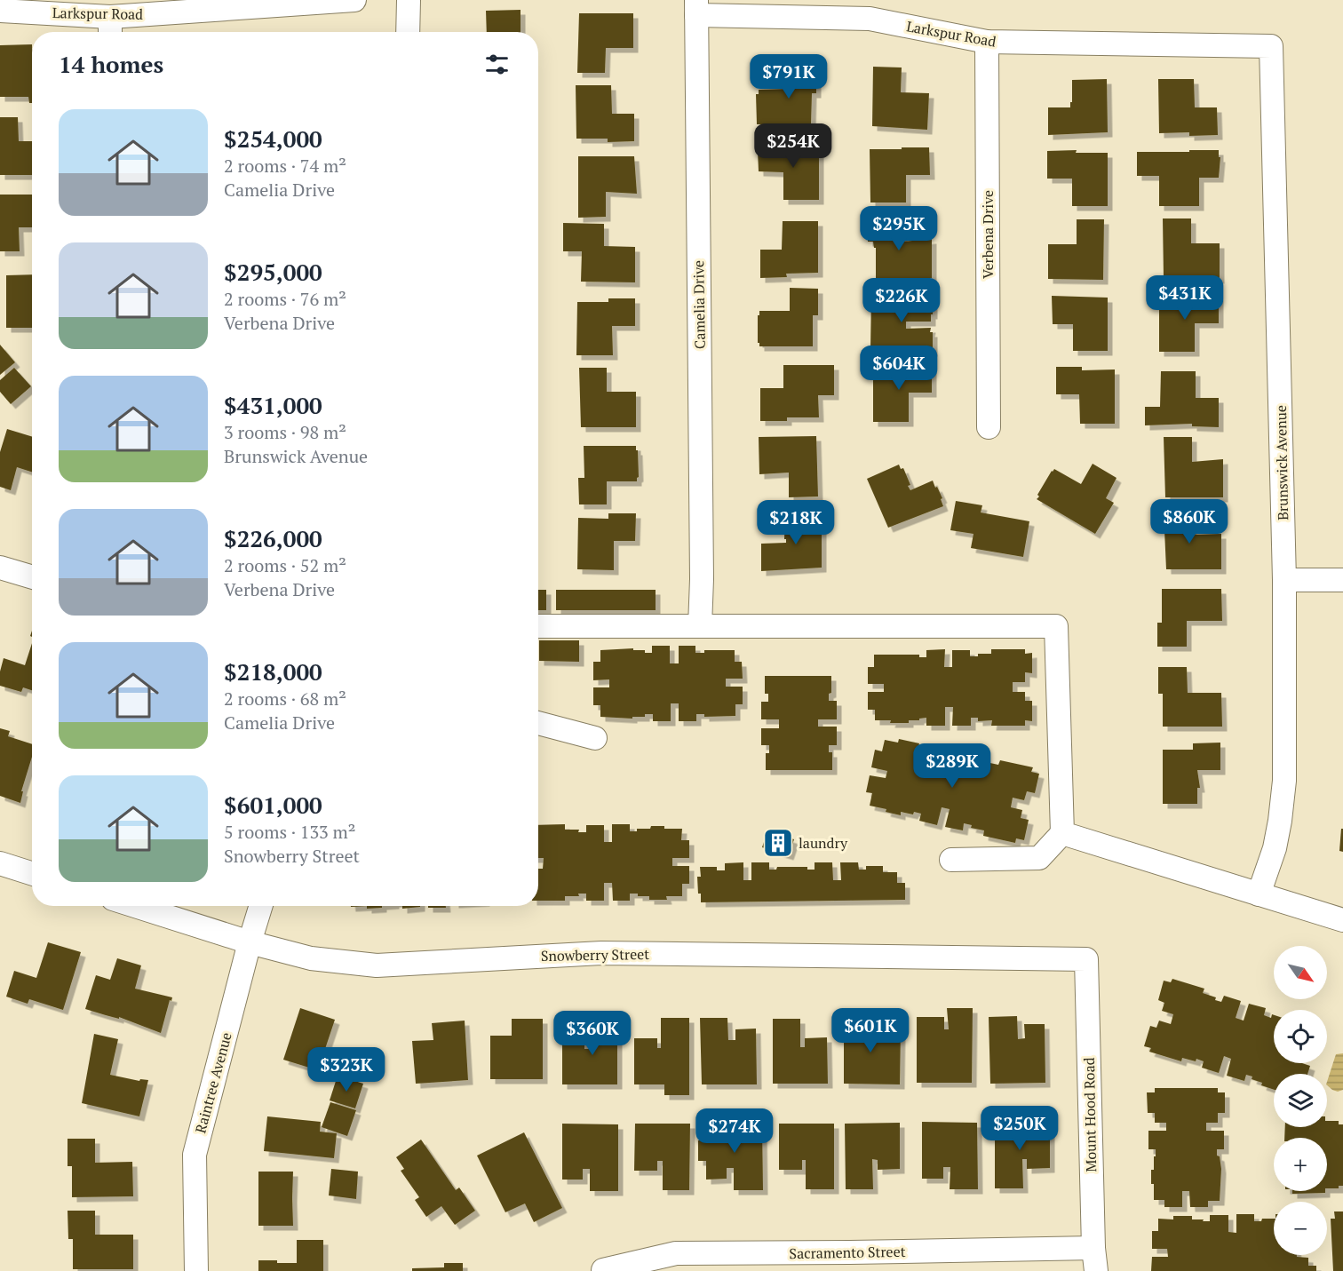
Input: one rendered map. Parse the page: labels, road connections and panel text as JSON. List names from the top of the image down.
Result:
{
  "streets": {
    "street": [
      "Larkspur Road",
      "Verbena Drive",
      "Camelia Drive",
      "Brunswick Avenue",
      "Snowberry Street",
      "Raintree Avenue",
      "Mount Hood Road",
      "Sacramento Street"
    ]
  },
  "crossings": [
    ["Larkspur Road", "Verbena Drive"],
    ["Larkspur Road", "Camelia Drive"],
    ["Larkspur Road", "Brunswick Avenue"],
    ["Snowberry Street", "Raintree Avenue"],
    ["Snowberry Street", "Mount Hood Road"],
    ["Mount Hood Road", "Sacramento Street"]
  ],
  "places": {
    "building": ["laundry"]
  },
  "north": "bottom right",
  "page": {
    "heading": "14 homes",
    "price": [
      "$791K",
      "$254K",
      "$295K",
      "$431K",
      "$226K",
      "$604K",
      "$860K",
      "$218K",
      "$289K",
      "$601K",
      "$360K",
      "$323K",
      "$250K",
      "$274K"
    ],
    "list": [
      {
        "name": "$254,000",
        "note": "2 rooms · 74 m² · Camelia Drive"
      },
      {
        "name": "$295,000",
        "note": "2 rooms · 76 m² · Verbena Drive"
      },
      {
        "name": "$431,000",
        "note": "3 rooms · 98 m² · Brunswick Avenue"
      },
      {
        "name": "$226,000",
        "note": "2 rooms · 52 m² · Verbena Drive"
      },
      {
        "name": "$218,000",
        "note": "2 rooms · 68 m² · Camelia Drive"
      },
      {
        "name": "$601,000",
        "note": "5 rooms · 133 m² · Snowberry Street"
      }
    ],
    "map_buttons": ["+", "−"]
  }
}
